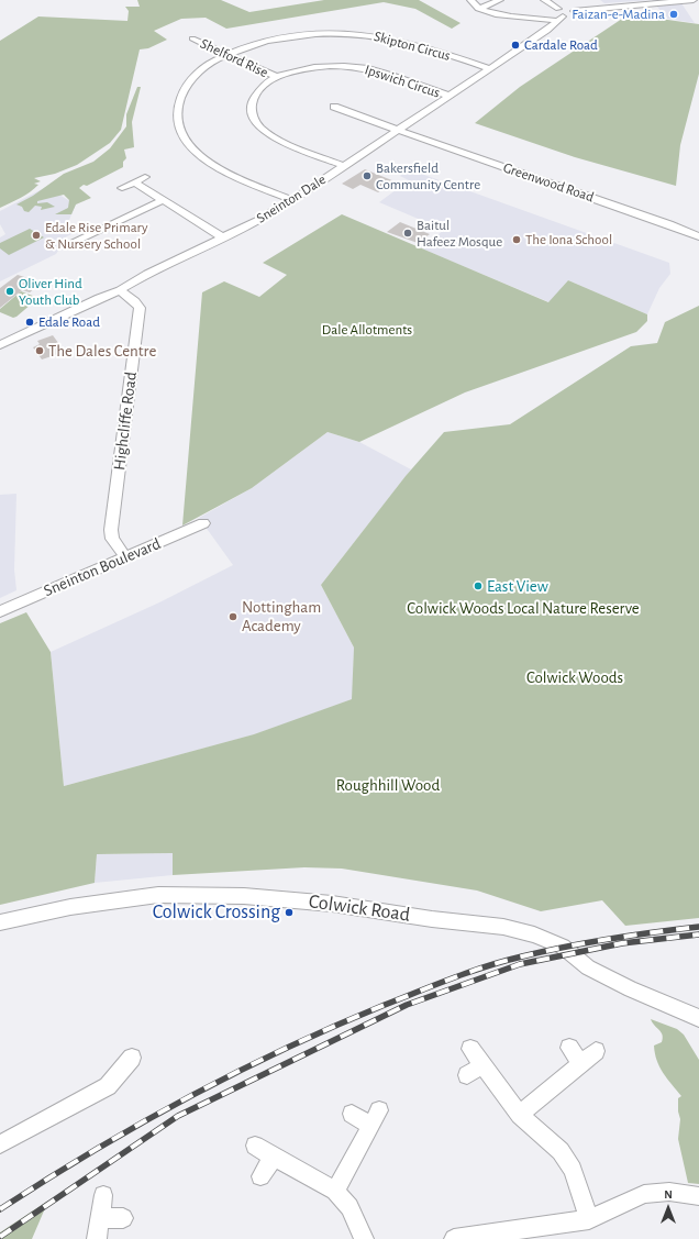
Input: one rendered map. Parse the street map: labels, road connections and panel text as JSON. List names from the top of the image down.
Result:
{
  "streets": {
    "street": [
      "Skipton Circus",
      "Shelford Rise",
      "Ipswich Circus",
      "Greenwood Road",
      "Sneinton Dale",
      "Highcliffe Road",
      "Sneinton Boulevard",
      "Colwick Road"
    ]
  },
  "crossings": [
    ["Skipton Circus", "Shelford Rise"],
    ["Skipton Circus", "Sneinton Dale"],
    ["Shelford Rise", "Ipswich Circus"],
    ["Ipswich Circus", "Sneinton Dale"],
    ["Greenwood Road", "Sneinton Dale"],
    ["Sneinton Dale", "Highcliffe Road"],
    ["Highcliffe Road", "Sneinton Boulevard"]
  ],
  "parks": [
    "Dale Allotments",
    "Colwick Woods Local Nature Reserve",
    "Colwick Woods",
    "Roughhill Wood"
  ],
  "places": [
    "Faizan-e-Madina",
    "Cardale Road",
    "Bakersfield Community Centre",
    "Baitul Hafeez Mosque",
    "Edale Rise Primary & Nursery School",
    "The Iona School",
    "Oliver Hind Youth Club",
    "Edale Road",
    "The Dales Centre",
    "East View",
    "Nottingham Academy",
    "Colwick Crossing"
  ],
  "north": "top"
}
